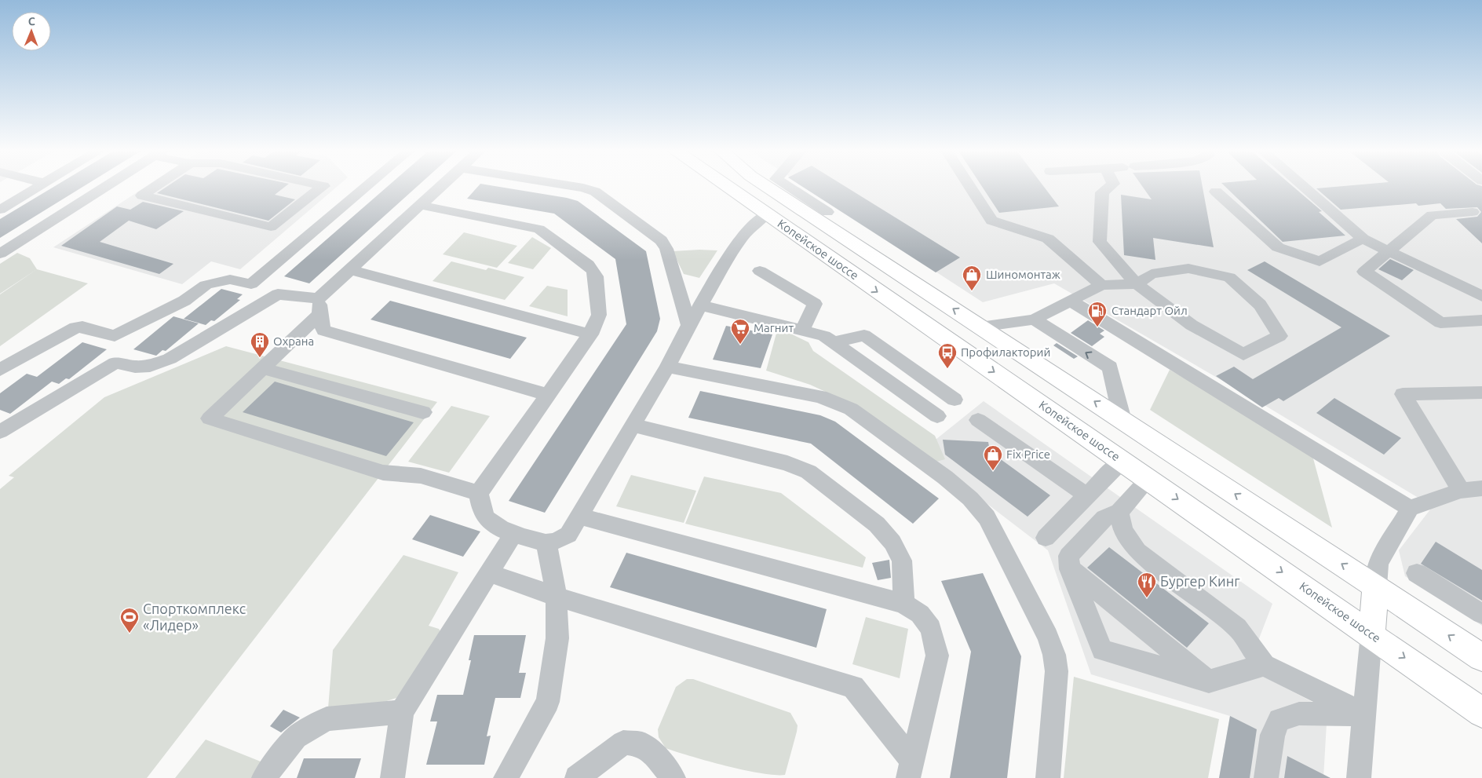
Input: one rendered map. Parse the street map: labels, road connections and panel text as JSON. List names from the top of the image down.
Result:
{
  "streets": {
    "main road": ["Копейское шоссе"]
  },
  "places": {
    "shop": ["Шиномонтаж", "Fix Price"],
    "fuel station": ["Стандарт Ойл"],
    "supermarket": ["Магнит"],
    "building": ["Охрана"],
    "bus stop": ["Профилакторий"],
    "restaurant": ["Бургер Кинг"],
    "sports": ["Спорткомплекс «Лидер»"]
  },
  "north": "top"
}
